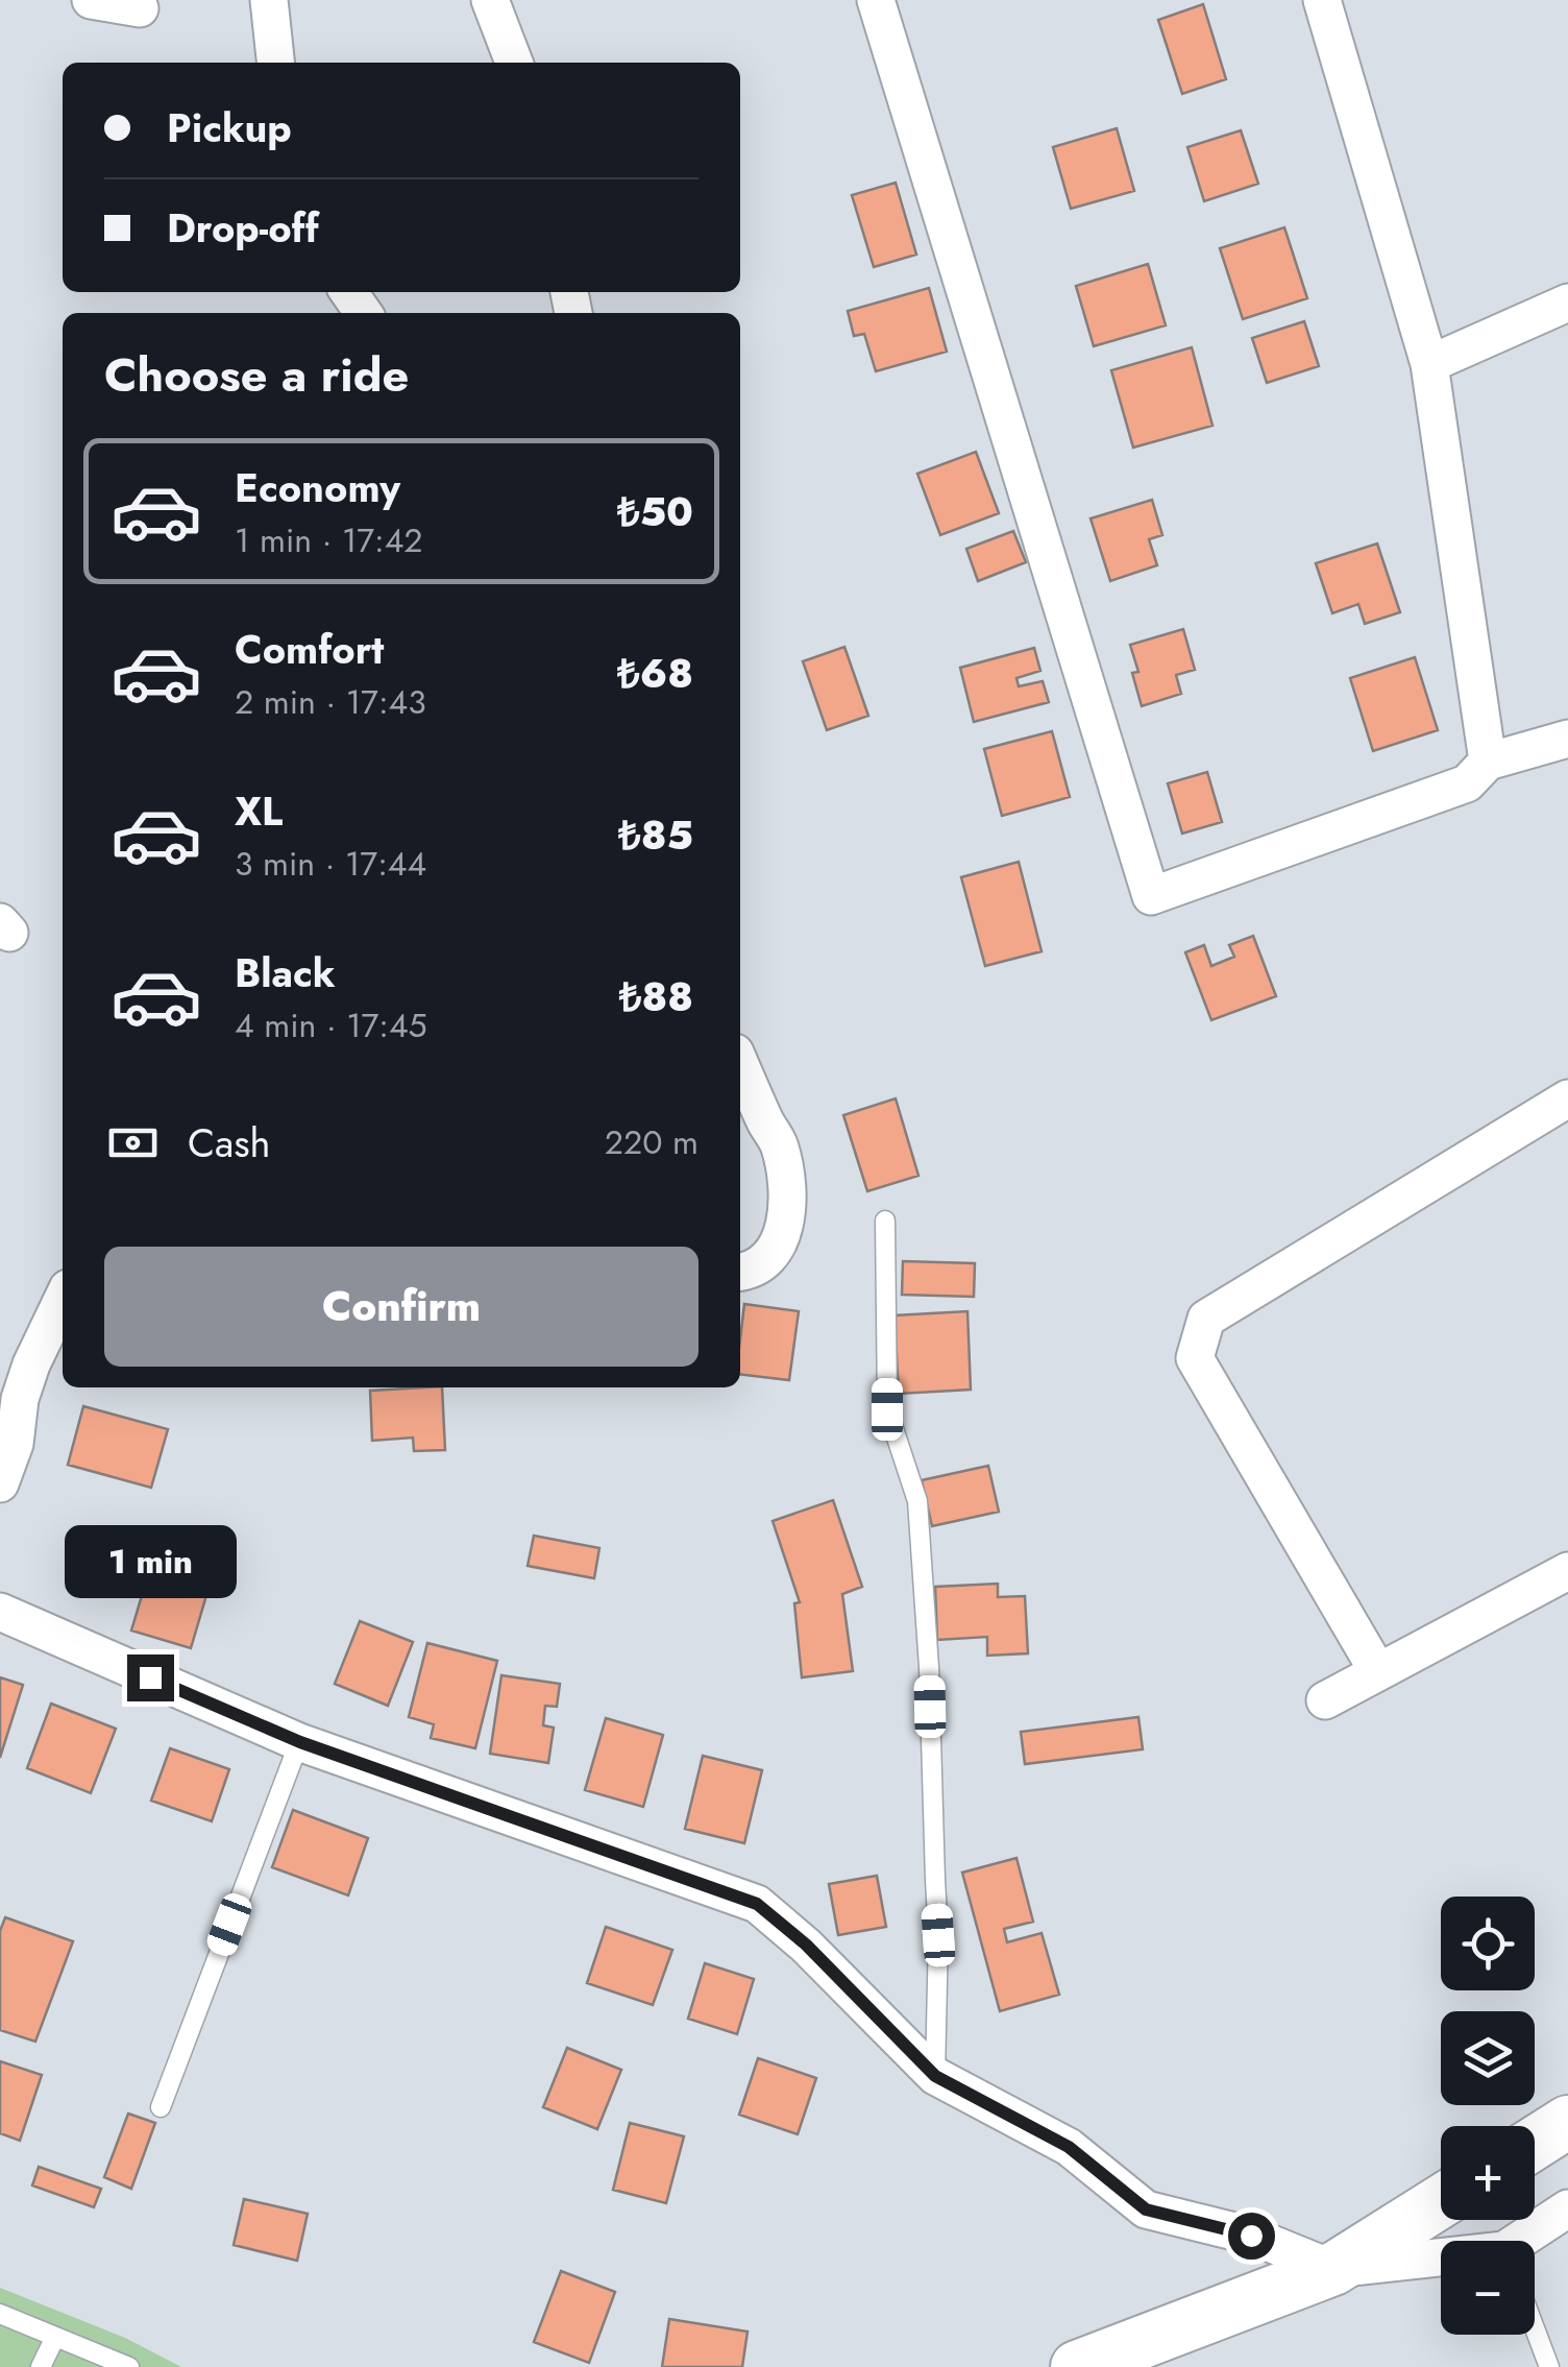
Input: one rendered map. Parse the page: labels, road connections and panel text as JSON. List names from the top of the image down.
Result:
{
  "page": {
    "banner": ["Pickup", "Drop-off"],
    "heading": "Choose a ride",
    "list": [
      {
        "name": "Economy",
        "note": "1 min · 17:42",
        "value": "₺50"
      },
      {
        "name": "Comfort",
        "note": "2 min · 17:43",
        "value": "₺68"
      },
      {
        "name": "XL",
        "note": "3 min · 17:44",
        "value": "₺85"
      },
      {
        "name": "Black",
        "note": "4 min · 17:45",
        "value": "₺88"
      }
    ],
    "pay": ["Cash", "220 m"],
    "buttons": "Confirm",
    "bubble": "1 min",
    "map_buttons": ["+", "−"]
  }
}
